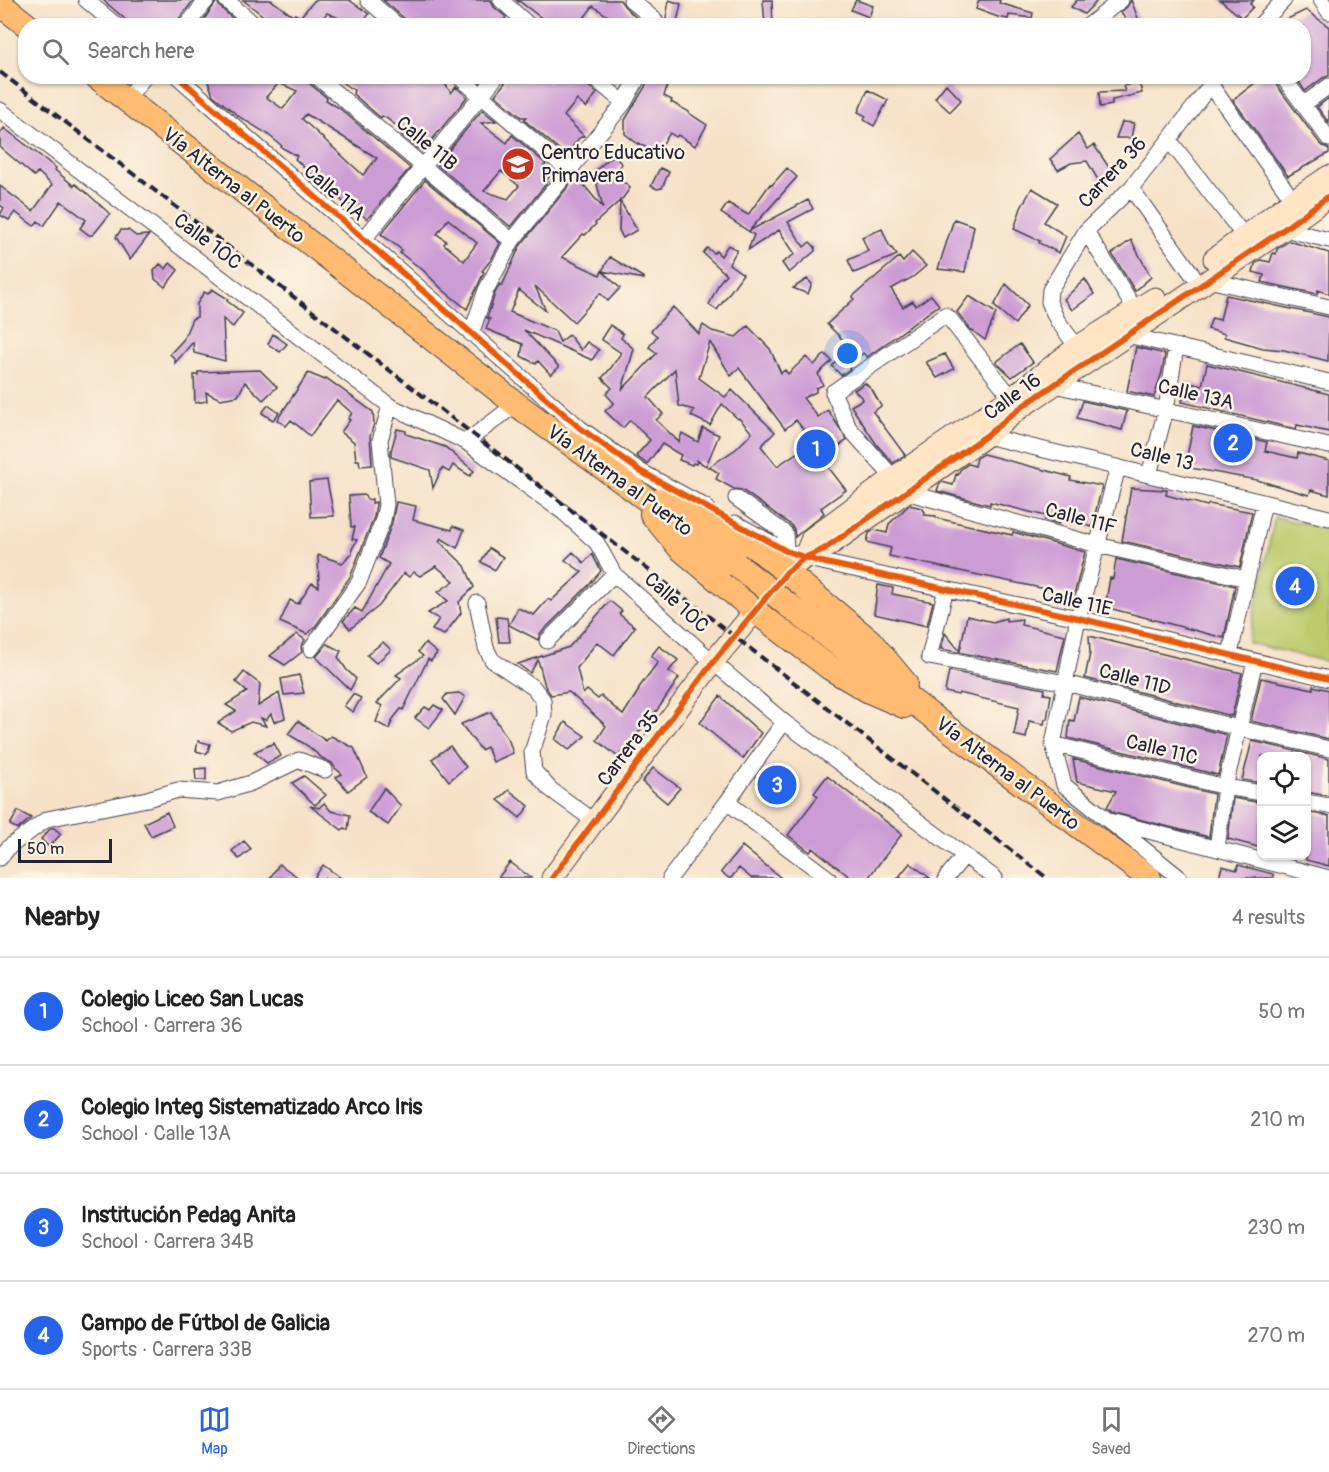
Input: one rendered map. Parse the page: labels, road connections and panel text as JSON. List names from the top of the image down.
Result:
{
  "streets": {
    "main road": ["Vía Alterna al Puerto"],
    "street": [
      "Calle 11B",
      "Carrera 36",
      "Calle 11A",
      "Calle 10C",
      "Calle 13A",
      "Calle 16",
      "Calle 13",
      "Calle 11F",
      "Calle 11E",
      "Calle 11D",
      "Carrera 35",
      "Calle 11C"
    ]
  },
  "crossings": [
    ["Carrera 36", "Calle 16"],
    ["Calle 11A", "Calle 16"],
    ["Calle 11A", "Calle 11E"],
    ["Calle 10C", "Carrera 35"],
    ["Calle 13A", "Calle 16"],
    ["Calle 16", "Calle 13"],
    ["Calle 16", "Calle 11F"],
    ["Calle 16", "Calle 11E"],
    ["Calle 16", "Carrera 35"],
    ["Calle 11E", "Calle 11D"]
  ],
  "places": {
    "school or university": ["Centro Educativo Primavera"]
  },
  "scale_bar": "50 m",
  "page": {
    "search": "Search here",
    "pins": [
      "2",
      "1",
      "4",
      "3"
    ],
    "scale": "50 m",
    "heading": ["Nearby", "4 results"],
    "list": [
      {
        "mark": "1",
        "name": "Colegio Liceo San Lucas",
        "note": "School · Carrera 36",
        "value": "50 m"
      },
      {
        "mark": "2",
        "name": "Colegio Integ Sistematizado Arco Iris",
        "note": "School · Calle 13A",
        "value": "210 m"
      },
      {
        "mark": "3",
        "name": "Institución Pedag Anita",
        "note": "School · Carrera 34B",
        "value": "230 m"
      },
      {
        "mark": "4",
        "name": "Campo de Fútbol de Galicia",
        "note": "Sports · Carrera 33B",
        "value": "270 m"
      }
    ],
    "nav": ["Map", "Directions", "Saved"]
  }
}
